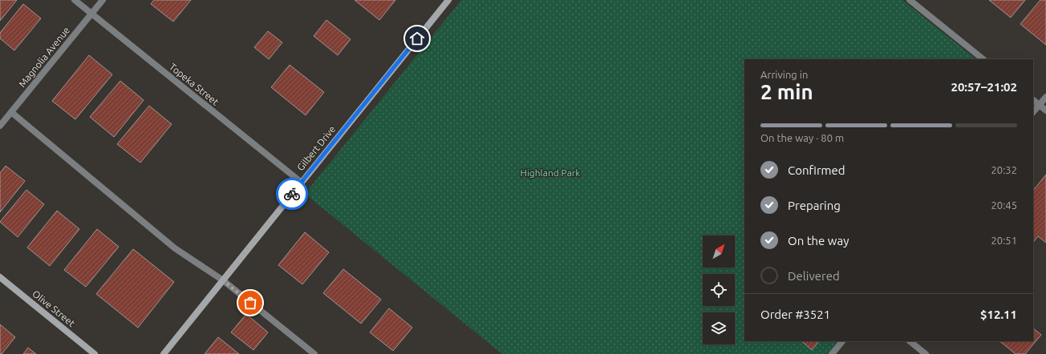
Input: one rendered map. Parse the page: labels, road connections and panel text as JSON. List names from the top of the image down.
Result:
{
  "streets": {
    "street": [
      "Magnolia Avenue",
      "Topeka Street",
      "Gilbert Drive",
      "Olive Street"
    ]
  },
  "crossings": [
    ["Magnolia Avenue", "Topeka Street"],
    ["Topeka Street", "Gilbert Drive"]
  ],
  "parks": ["Highland Park"],
  "north": "top right",
  "page": {
    "heading": ["2 min", "Arriving in", "20:57–21:02"],
    "panel": ["Order #3521", "$12.11"],
    "bar": "On the way · 80 m",
    "list": [
      ["Confirmed", "20:32"],
      ["Preparing", "20:45"],
      ["On the way", "20:51"],
      "Delivered"
    ]
  }
}
